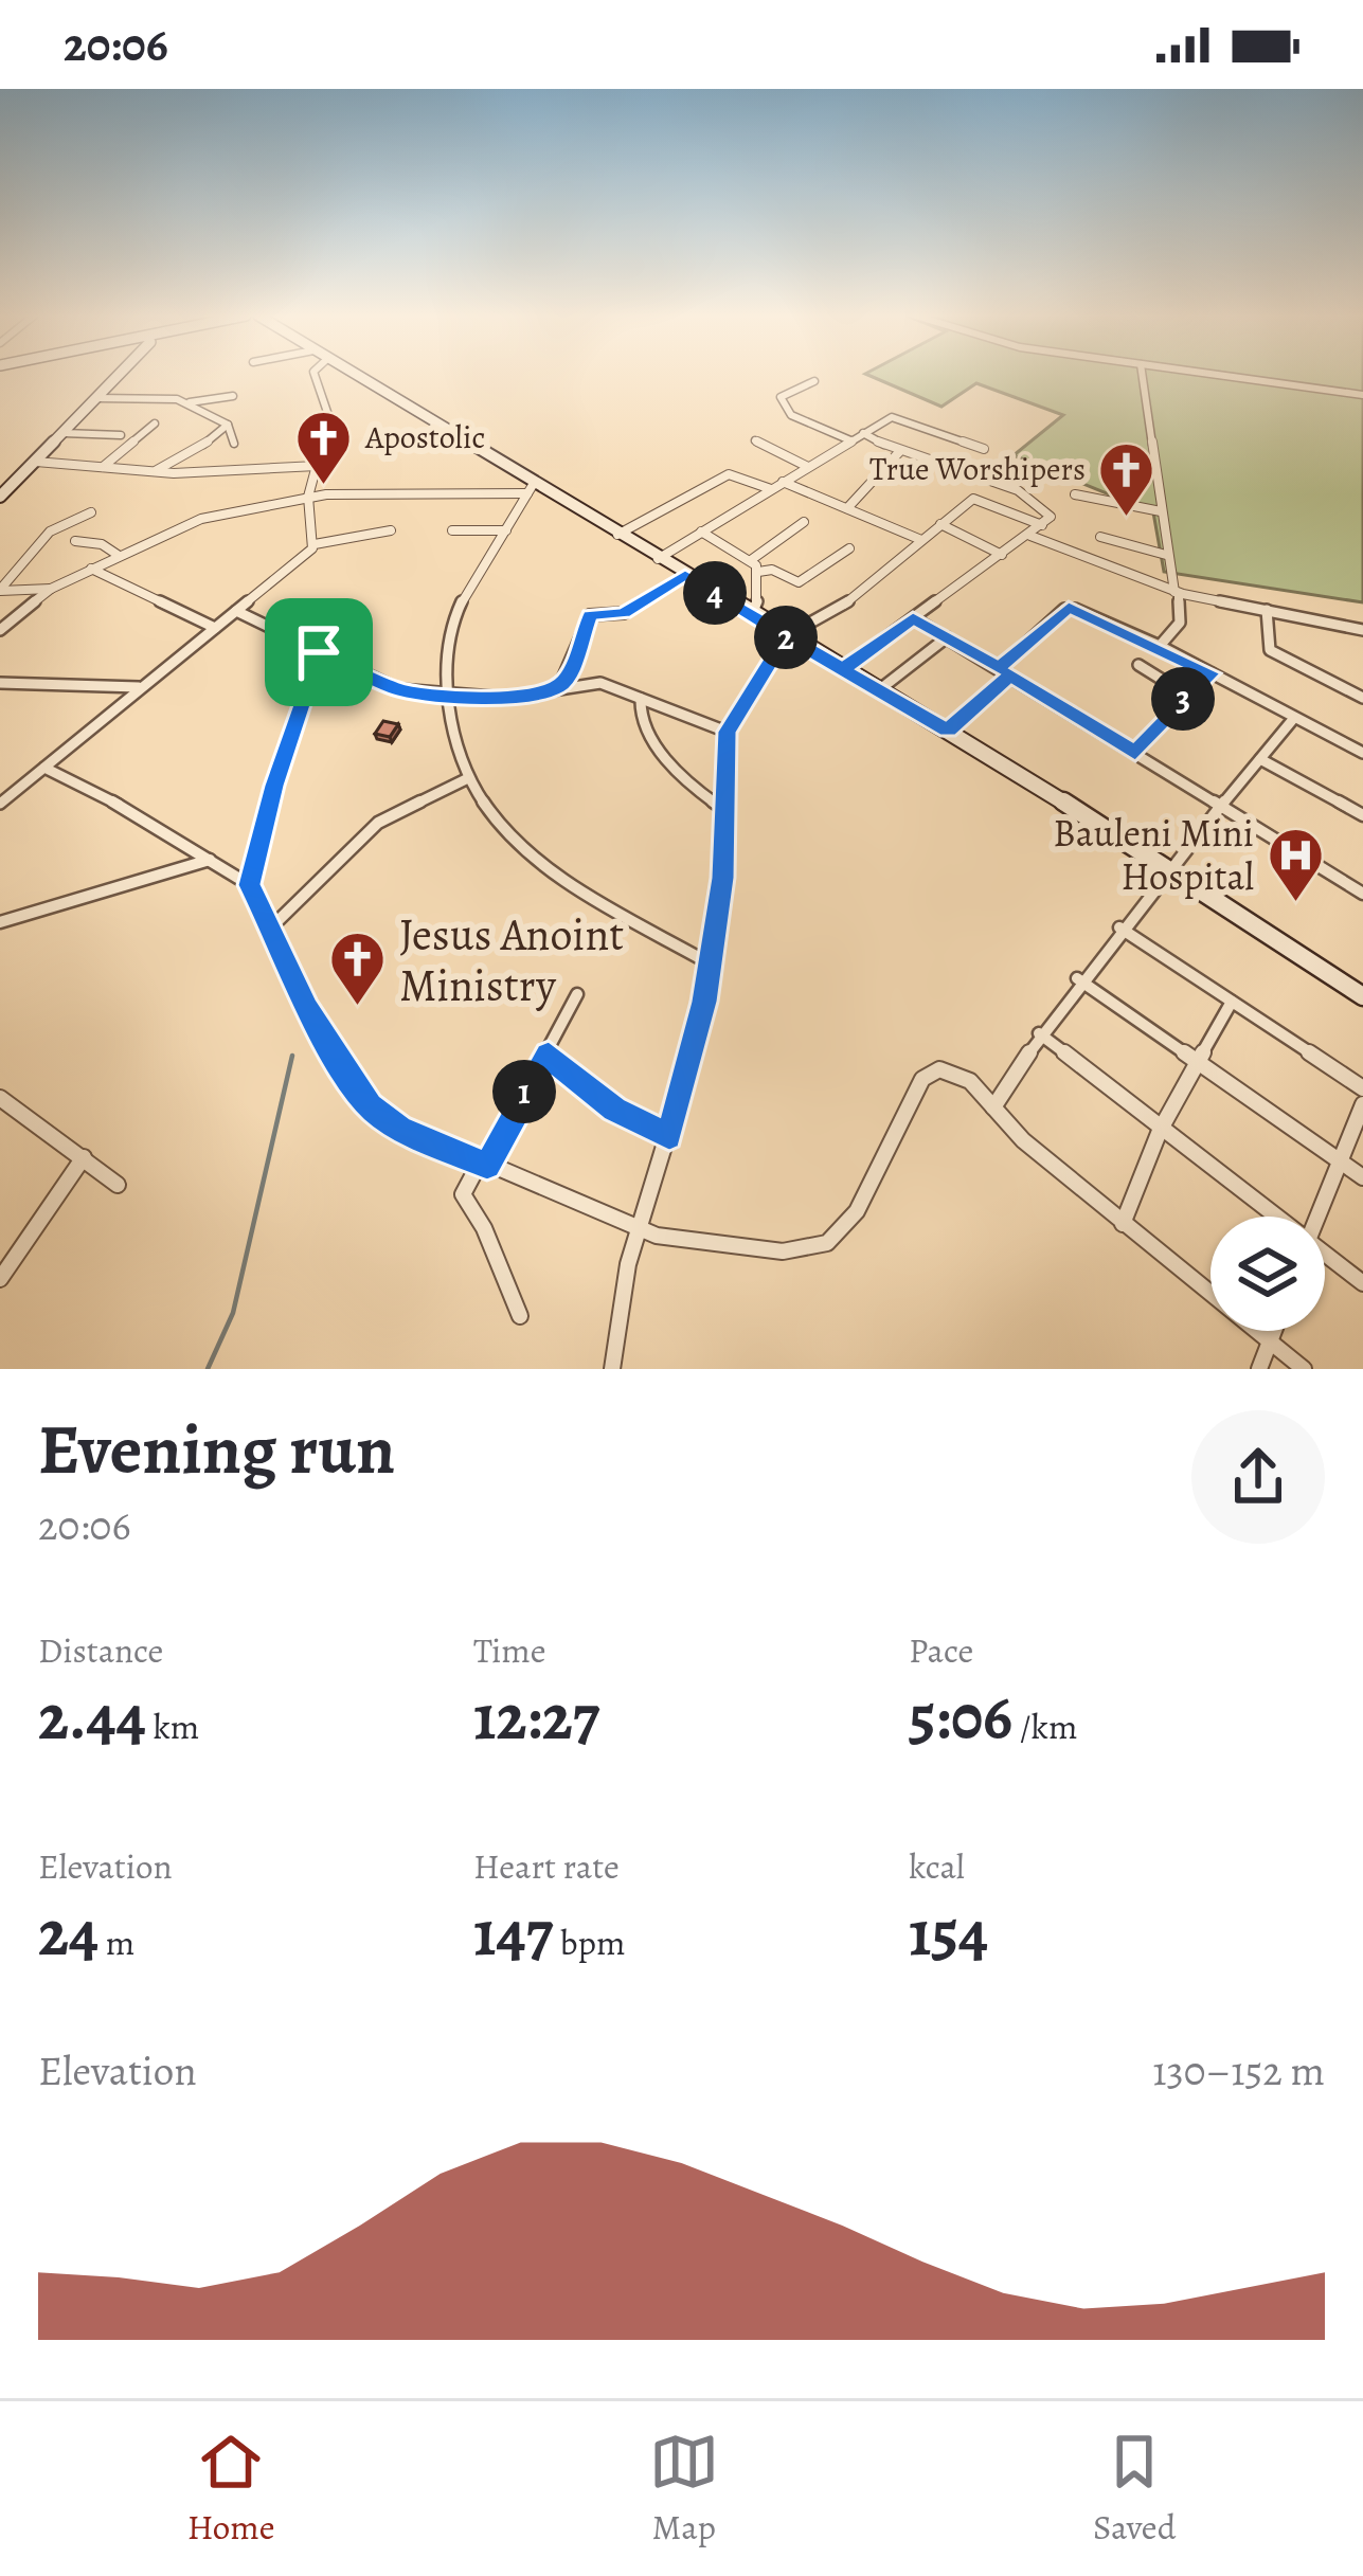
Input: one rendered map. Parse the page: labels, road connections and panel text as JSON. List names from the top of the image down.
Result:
{
  "places": {
    "church": ["Apostolic", "True Worshipers", "Jesus Anoint Ministry"],
    "hospital": ["Bauleni Mini Hospital"]
  },
  "page": {
    "status": "20:06",
    "pins": [
      "4",
      "2",
      "3",
      "1"
    ],
    "heading": ["Evening run", "20:06"],
    "stats": [
      ["Distance", "2.44 km"],
      ["Time", "12:27"],
      ["Pace", "5:06 /km"],
      ["Elevation", "24 m"],
      ["Heart rate", "147 bpm"],
      ["kcal", "154"]
    ],
    "chart": ["Elevation", "130–152 m"],
    "tabs": ["Home", "Map", "Saved"]
  }
}
